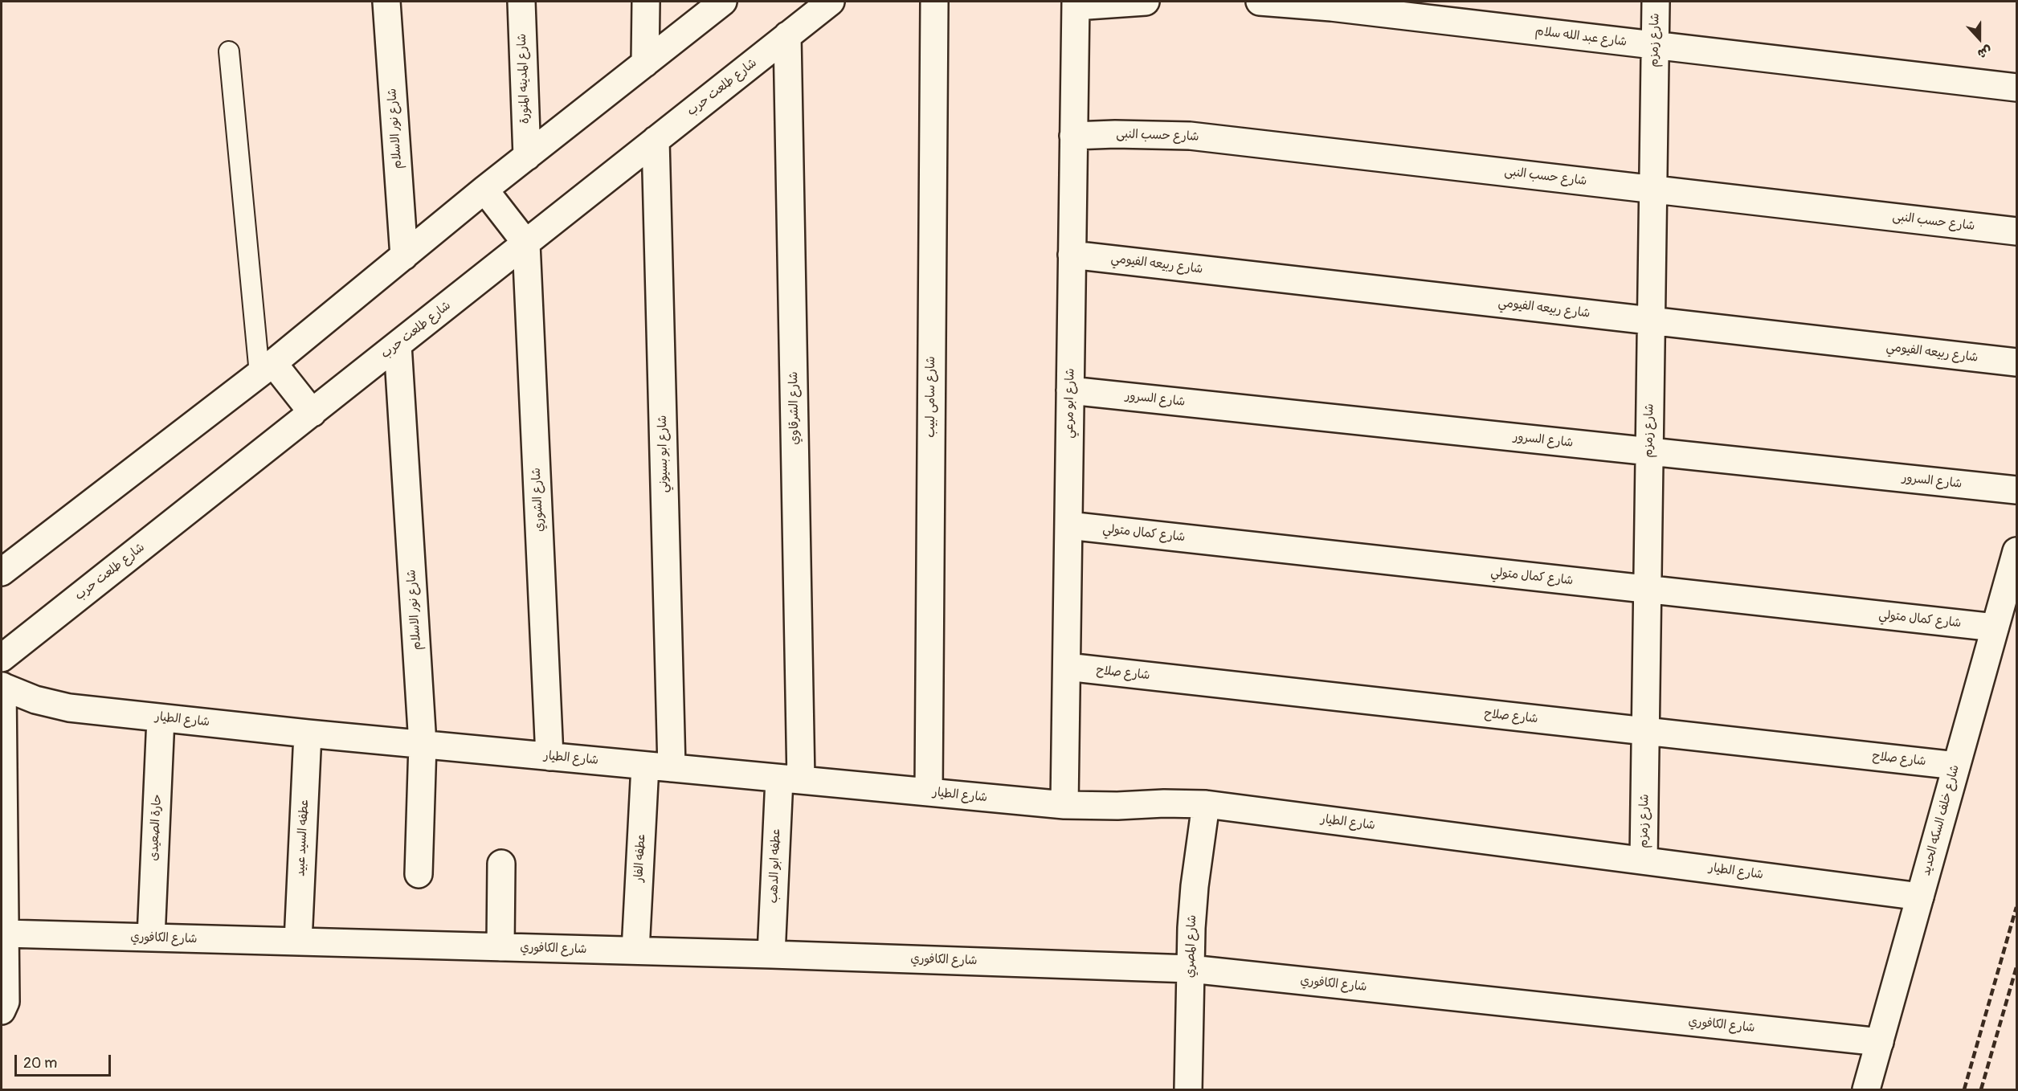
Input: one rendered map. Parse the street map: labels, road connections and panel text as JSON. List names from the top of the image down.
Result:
{
  "streets": {
    "street": [
      "شارع عبد الله سلام",
      "شارع زمزم",
      "شارع المدينه المنورة",
      "شارع طلعت حرب",
      "شارع نور الاسلام",
      "شارع حسب النبى",
      "شارع ربيعه الفيومي",
      "شارع سامى لبيب",
      "شارع السرور",
      "شارع ابو مرعي",
      "شارع الشرقاوي",
      "شارع ابو بسيوني",
      "شارع الشوري",
      "شارع كمال متولي",
      "شارع صلاح",
      "شارع الطيار",
      "شارع خلف السكه الحديد",
      "حارة الصعيدى",
      "عطفه السيد عبيد",
      "عطفه الفار",
      "عطفه ابو الدهب",
      "شارع الكافوري",
      "شارع المصري"
    ]
  },
  "crossings": [
    ["شارع عبد الله سلام", "شارع زمزم"],
    ["شارع زمزم", "شارع حسب النبى"],
    ["شارع زمزم", "شارع ربيعه الفيومي"],
    ["شارع زمزم", "شارع السرور"],
    ["شارع زمزم", "شارع كمال متولي"],
    ["شارع زمزم", "شارع صلاح"],
    ["شارع زمزم", "شارع الطيار"],
    ["شارع طلعت حرب", "شارع نور الاسلام"],
    ["شارع طلعت حرب", "شارع الشرقاوي"],
    ["شارع طلعت حرب", "شارع ابو بسيوني"],
    ["شارع طلعت حرب", "شارع الشوري"],
    ["شارع نور الاسلام", "شارع الطيار"],
    ["شارع حسب النبى", "شارع ابو مرعي"],
    ["شارع ربيعه الفيومي", "شارع ابو مرعي"],
    ["شارع سامى لبيب", "شارع الطيار"],
    ["شارع السرور", "شارع ابو مرعي"],
    ["شارع ابو مرعي", "شارع كمال متولي"],
    ["شارع ابو مرعي", "شارع صلاح"],
    ["شارع ابو مرعي", "شارع الطيار"],
    ["شارع الشرقاوي", "شارع الطيار"],
    ["شارع الشرقاوي", "عطفه ابو الدهب"],
    ["شارع ابو بسيوني", "شارع الطيار"],
    ["شارع الشوري", "شارع الطيار"],
    ["شارع كمال متولي", "شارع خلف السكه الحديد"],
    ["شارع صلاح", "شارع خلف السكه الحديد"],
    ["شارع الطيار", "شارع خلف السكه الحديد"],
    ["شارع الطيار", "حارة الصعيدى"],
    ["شارع الطيار", "عطفه السيد عبيد"],
    ["شارع الطيار", "عطفه الفار"],
    ["شارع الطيار", "عطفه ابو الدهب"],
    ["شارع الطيار", "شارع المصري"],
    ["شارع خلف السكه الحديد", "شارع الكافوري"],
    ["حارة الصعيدى", "شارع الكافوري"],
    ["عطفه السيد عبيد", "شارع الكافوري"],
    ["عطفه الفار", "شارع الكافوري"],
    ["عطفه ابو الدهب", "شارع الكافوري"],
    ["شارع الكافوري", "شارع المصري"]
  ],
  "scale_bar": "20 m",
  "north": "bottom"
}
